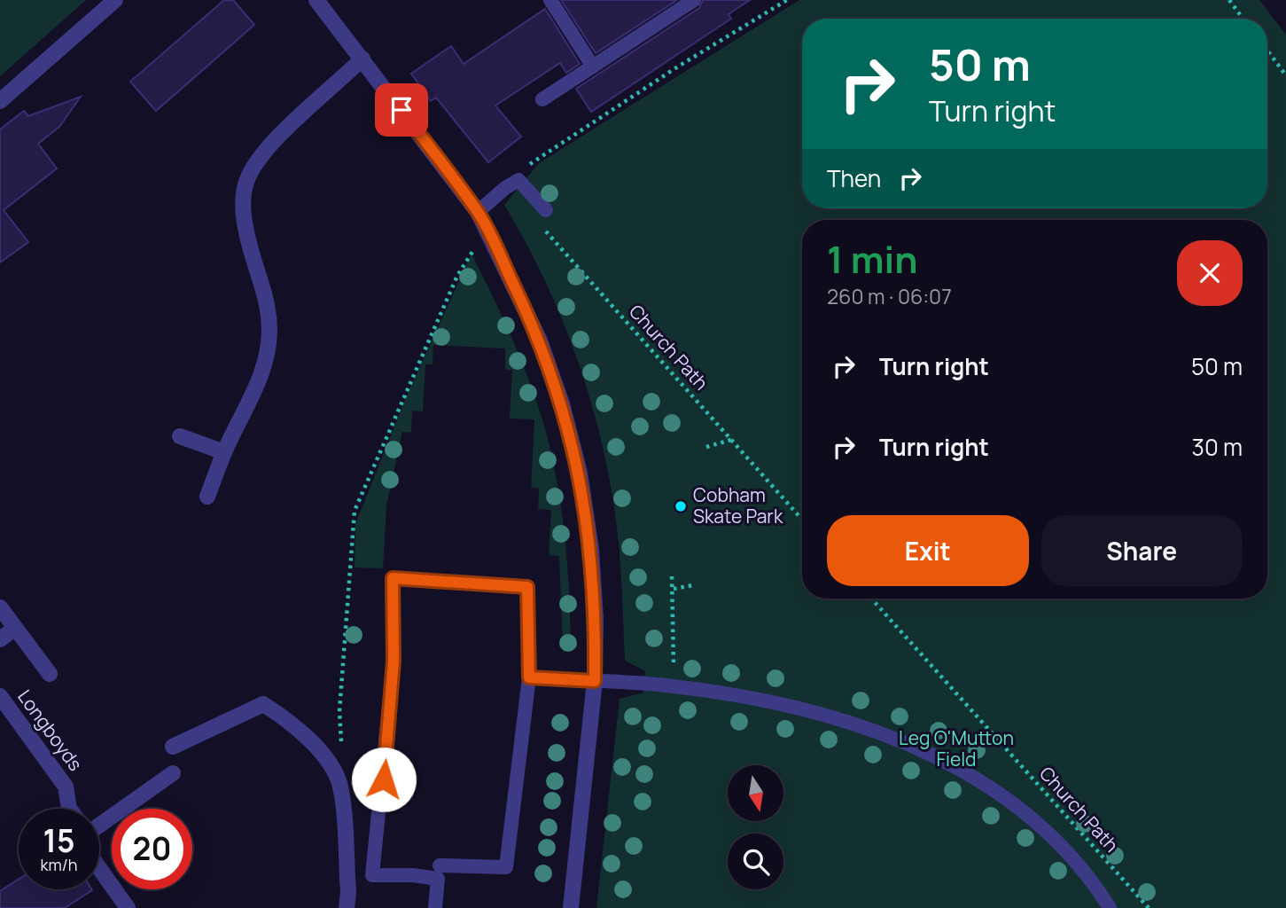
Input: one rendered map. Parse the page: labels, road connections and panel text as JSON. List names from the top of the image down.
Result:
{
  "streets": {
    "street": ["Longboyds"],
    "path": ["Church Path"]
  },
  "parks": ["Leg O'Mutton Field"],
  "places": ["Cobham Skate Park"],
  "north": "bottom",
  "page": {
    "turn": ["50 m", "Turn right"],
    "then": "Then",
    "heading": ["1 min", "260 m · 06:07"],
    "list": [
      {
        "name": "Turn right",
        "value": "50 m"
      },
      {
        "name": "Turn right",
        "value": "30 m"
      }
    ],
    "buttons": ["Exit", "Share"],
    "speed": "15 km/h",
    "limit": "20"
  }
}
